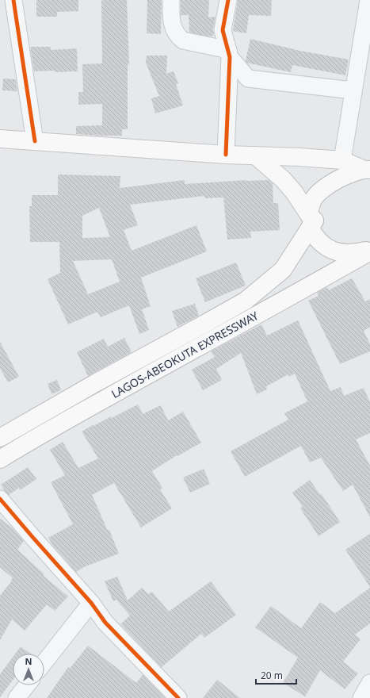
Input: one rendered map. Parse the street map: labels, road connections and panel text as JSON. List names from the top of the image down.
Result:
{
  "streets": {
    "main road": ["LAGOS-ABEOKUTA EXPRESSWAY"]
  },
  "scale_bar": "20 m",
  "north": "top"
}
